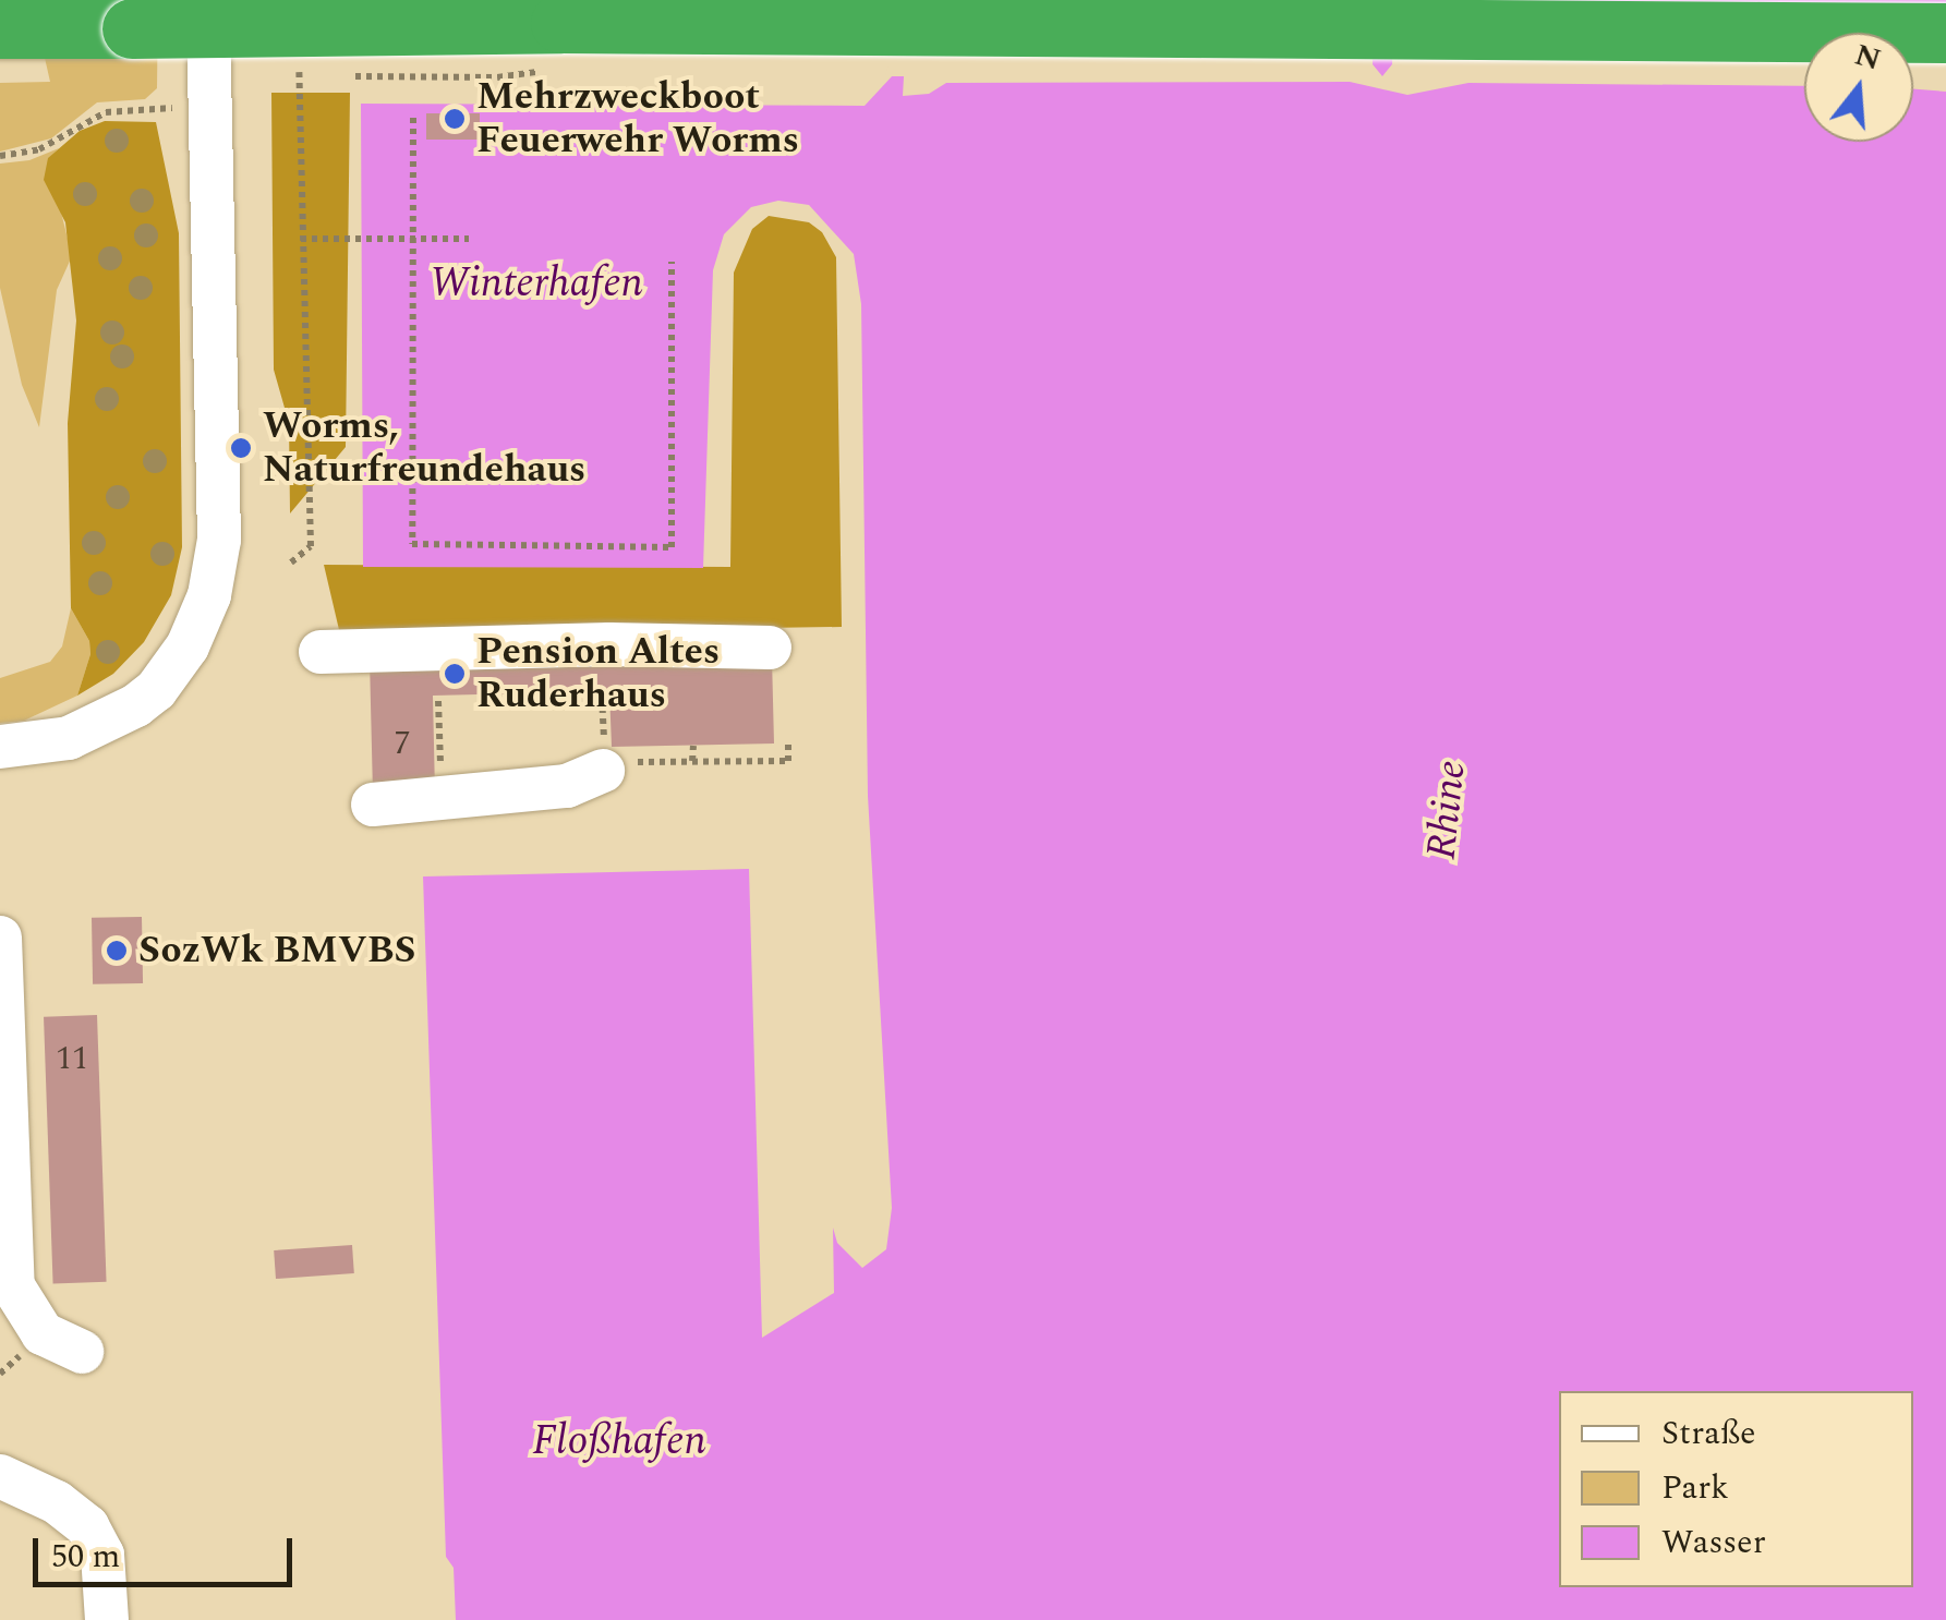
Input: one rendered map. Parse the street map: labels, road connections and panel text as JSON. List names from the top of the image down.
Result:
{
  "water": ["Winterhafen", "Rhine", "Floßhafen"],
  "places": [
    "Mehrzweckboot Feuerwehr Worms",
    "Worms, Naturfreundehaus",
    "Pension Altes Ruderhaus",
    "SozWk BMVBS"
  ],
  "house_numbers": ["7", "11"],
  "legend": ["Straße", "Park", "Wasser"],
  "scale_bar": "50 m",
  "north": "top"
}
